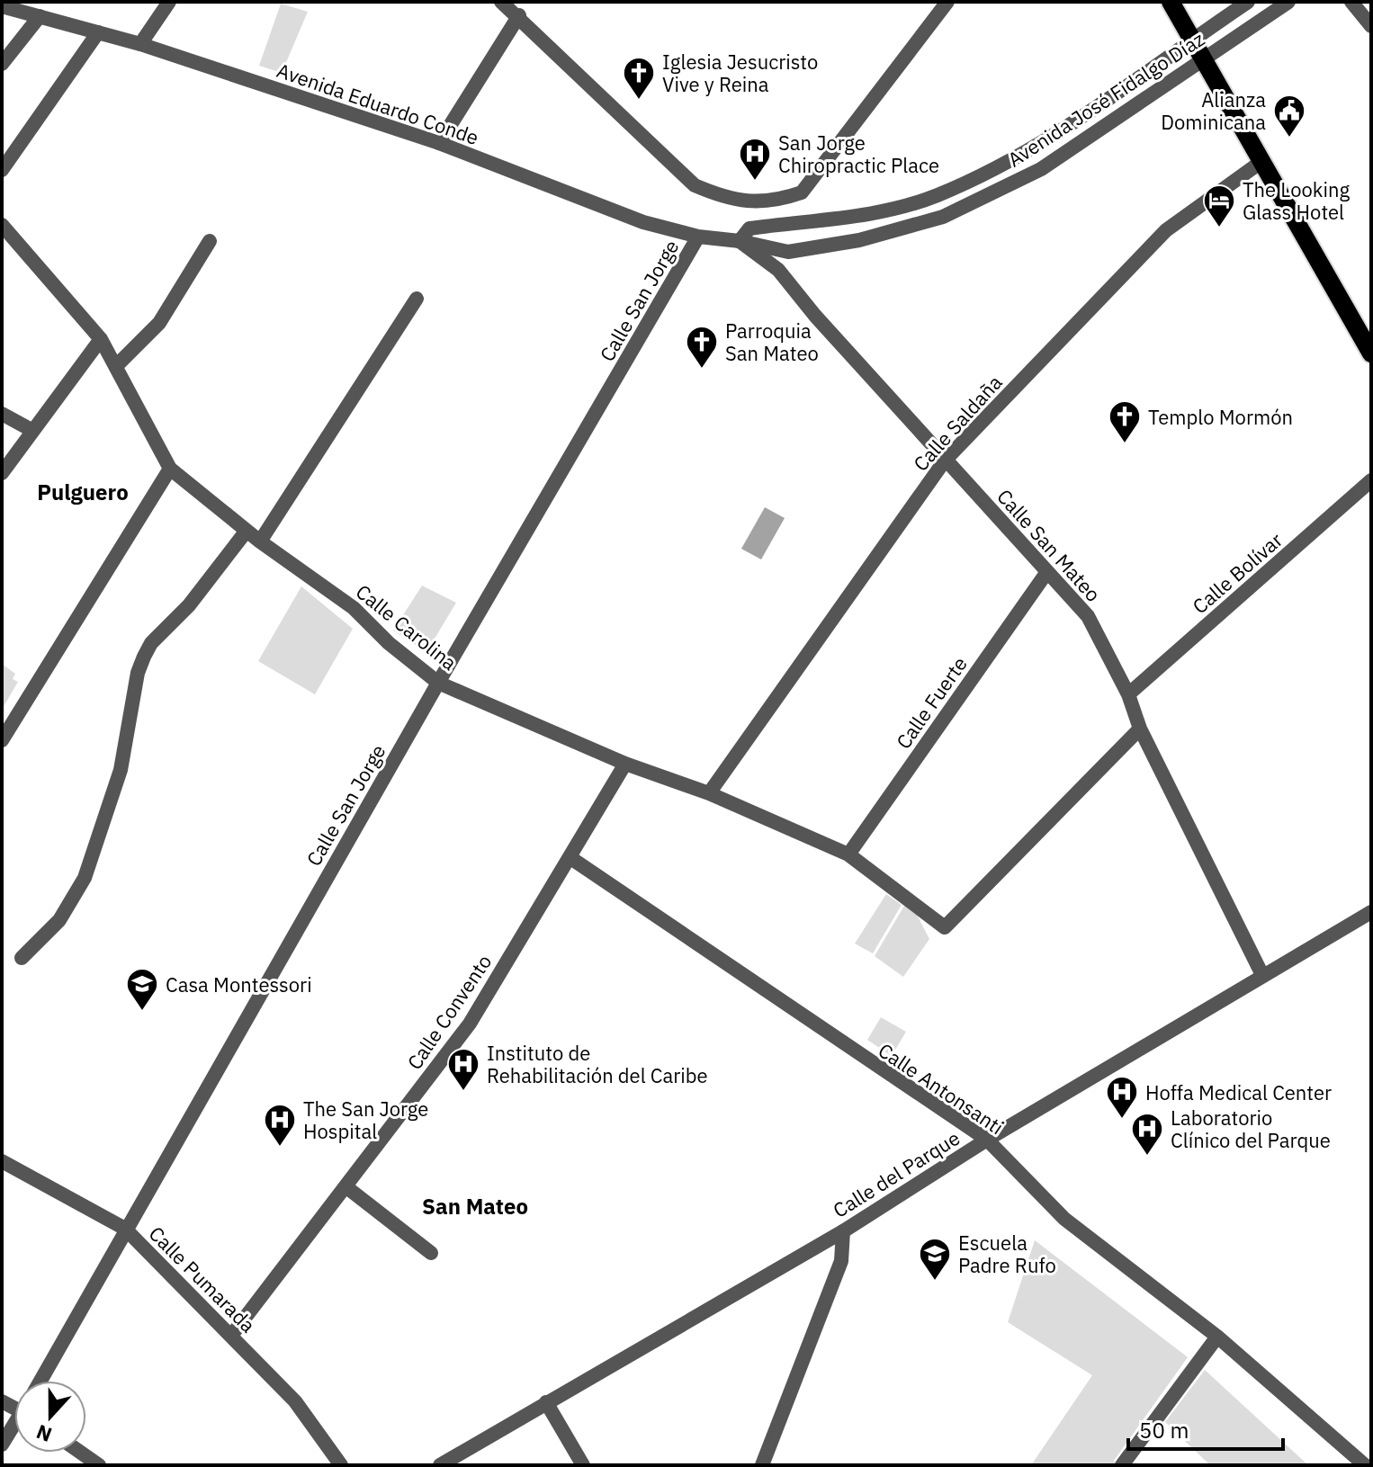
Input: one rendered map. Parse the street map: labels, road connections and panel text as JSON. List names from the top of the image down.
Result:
{
  "streets": {
    "street": [
      "Avenida José Fidalgo Díaz",
      "Avenida Eduardo Conde",
      "Calle San Jorge",
      "Calle Saldaña",
      "Calle San Mateo",
      "Calle Bolívar",
      "Calle Carolina",
      "Calle Fuerte",
      "Calle Convento",
      "Calle Antonsanti",
      "Calle del Parque",
      "Calle Pumarada"
    ]
  },
  "crossings": [
    ["Avenida José Fidalgo Díaz", "Avenida Eduardo Conde"],
    ["Avenida José Fidalgo Díaz", "Calle San Mateo"],
    ["Avenida Eduardo Conde", "Calle San Jorge"],
    ["Avenida Eduardo Conde", "Calle San Mateo"],
    ["Calle San Jorge", "Calle Carolina"],
    ["Calle San Jorge", "Calle Pumarada"],
    ["Calle Saldaña", "Calle San Mateo"],
    ["Calle Saldaña", "Calle Carolina"],
    ["Calle San Mateo", "Calle Bolívar"],
    ["Calle San Mateo", "Calle Carolina"],
    ["Calle San Mateo", "Calle Fuerte"],
    ["Calle San Mateo", "Calle del Parque"],
    ["Calle Carolina", "Calle Fuerte"],
    ["Calle Carolina", "Calle Convento"],
    ["Calle Convento", "Calle Antonsanti"],
    ["Calle Convento", "Calle Pumarada"],
    ["Calle Antonsanti", "Calle del Parque"]
  ],
  "districts": ["Pulguero", "San Mateo"],
  "places": {
    "church": ["Iglesia Jesucristo Vive y Reina", "Parroquia San Mateo", "Templo Mormón"],
    "public building": ["Alianza Dominicana"],
    "hospital": [
      "San Jorge Chiropractic Place",
      "Instituto de Rehabilitación del Caribe",
      "Hoffa Medical Center",
      "The San Jorge Hospital",
      "Laboratorio Clínico del Parque"
    ],
    "hotel": ["The Looking Glass Hotel"],
    "school or university": ["Casa Montessori", "Escuela Padre Rufo"]
  },
  "scale_bar": "50 m",
  "north": "bottom"
}
